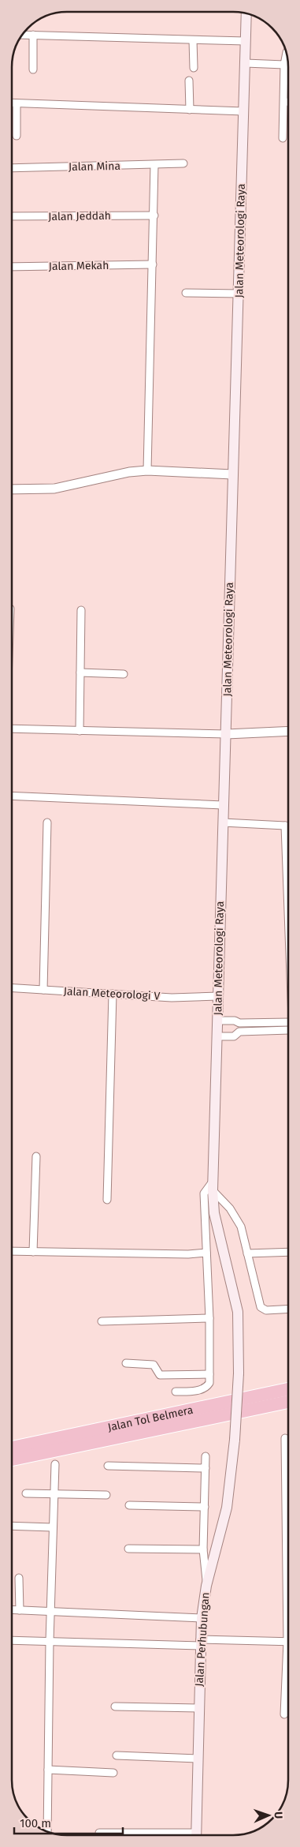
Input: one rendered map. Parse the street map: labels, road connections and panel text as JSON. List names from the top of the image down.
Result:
{
  "streets": {
    "highway": ["Jalan Tol Belmera"],
    "main road": ["Jalan Meteorologi Raya", "Jalan Perhubungan"],
    "street": [
      "Jalan Mina",
      "Jalan Jeddah",
      "Jalan Mekah",
      "Jalan Meteorologi V"
    ]
  },
  "crossings": [
    ["Jalan Meteorologi Raya", "Jalan Meteorologi V"],
    ["Jalan Meteorologi Raya", "Jalan Perhubungan"]
  ],
  "scale_bar": "100 m",
  "north": "right"
}
